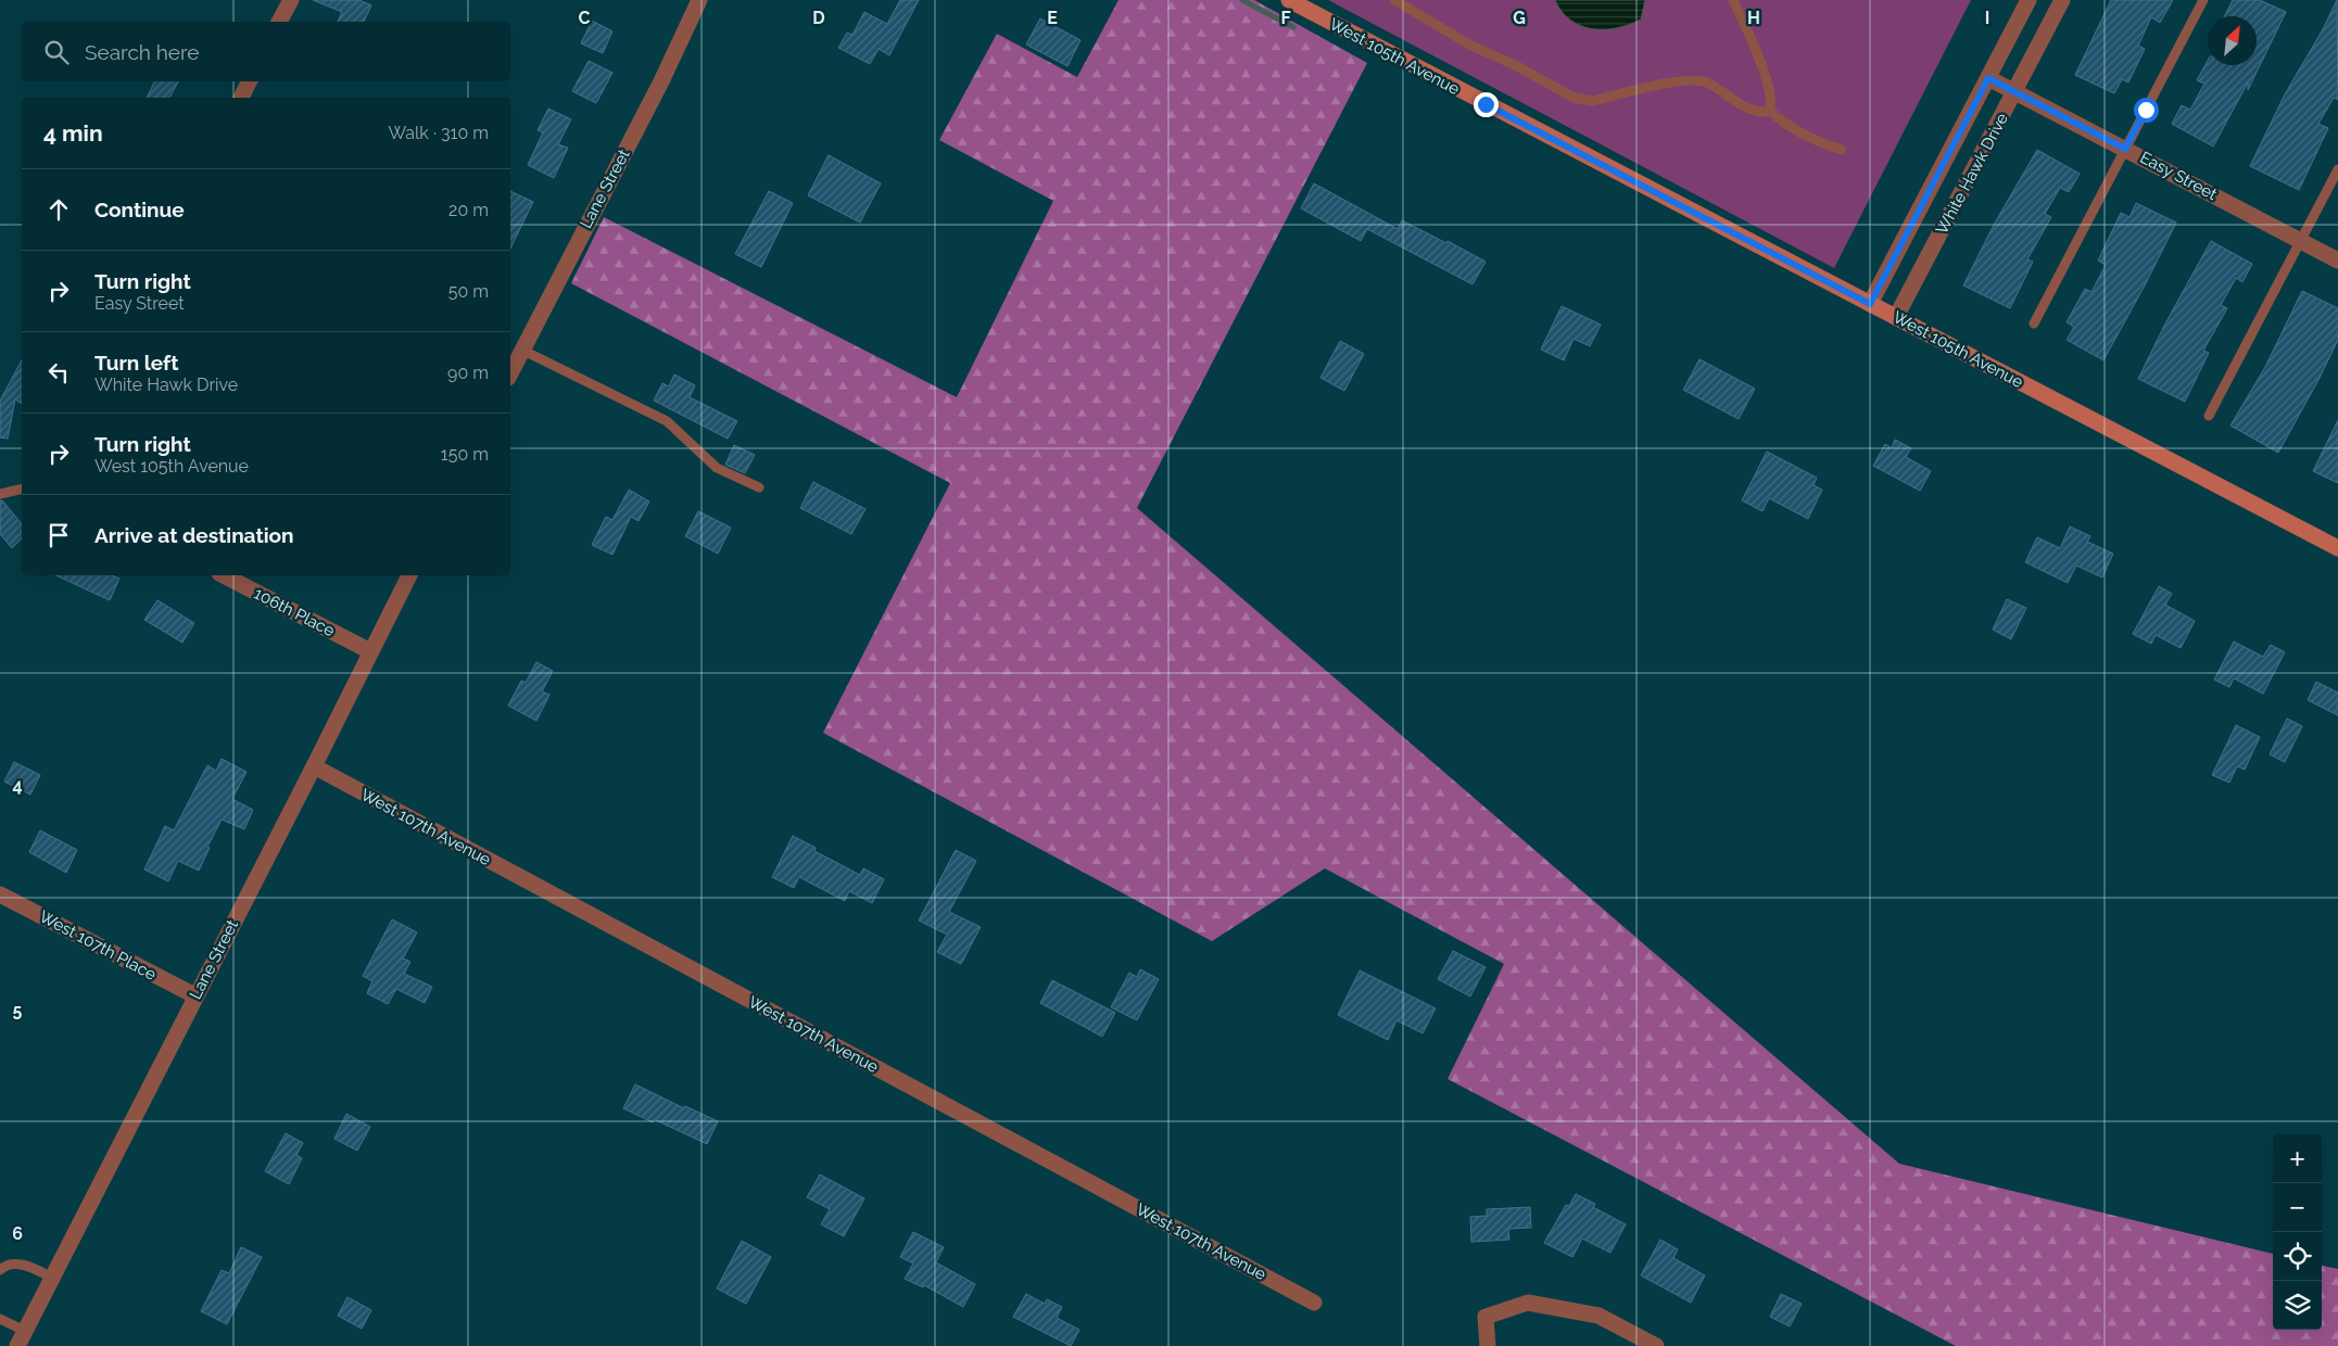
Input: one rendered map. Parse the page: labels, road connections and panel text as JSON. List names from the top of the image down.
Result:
{
  "streets": {
    "street": [
      "West 105th Avenue",
      "White Hawk Drive",
      "Easy Street",
      "Lane Street",
      "106th Place",
      "West 107th Avenue",
      "West 107th Place"
    ]
  },
  "crossings": [
    ["West 105th Avenue", "White Hawk Drive"],
    ["White Hawk Drive", "Easy Street"],
    ["Lane Street", "106th Place"],
    ["Lane Street", "West 107th Avenue"],
    ["Lane Street", "West 107th Place"]
  ],
  "north": "top right",
  "page": {
    "search": "Search here",
    "heading": ["4 min", "Walk · 310 m"],
    "list": [
      ["Continue", "20 m"],
      ["Turn right", "Easy Street", "50 m"],
      ["Turn left", "White Hawk Drive", "90 m"],
      ["Turn right", "West 105th Avenue", "150 m"],
      "Arrive at destination"
    ],
    "map_buttons": ["+", "−"]
  },
  "grid": {
    "columns": [
      "C",
      "D",
      "E",
      "F",
      "G",
      "H",
      "I"
    ],
    "rows": ["4", "5", "6"]
  }
}
